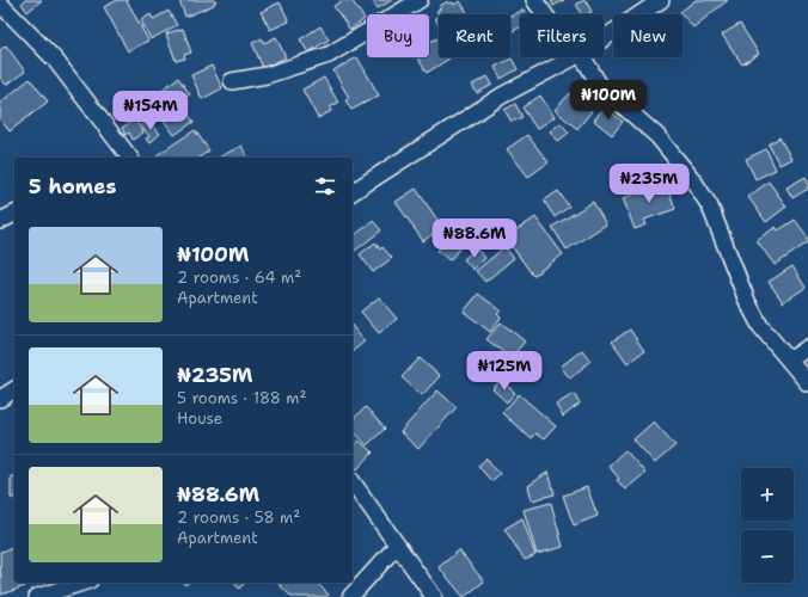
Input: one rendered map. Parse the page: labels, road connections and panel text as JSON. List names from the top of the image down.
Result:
{
  "page": {
    "chip": [
      "Buy",
      "Rent",
      "Filters",
      "New"
    ],
    "price": [
      "₦100M",
      "₦154M",
      "₦235M",
      "₦88.6M",
      "₦125M"
    ],
    "heading": "5 homes",
    "list": [
      {
        "name": "₦100M",
        "note": "2 rooms · 64 m² · Apartment"
      },
      {
        "name": "₦235M",
        "note": "5 rooms · 188 m² · House"
      },
      {
        "name": "₦88.6M",
        "note": "2 rooms · 58 m² · Apartment"
      }
    ],
    "map_buttons": ["+", "−"]
  }
}
